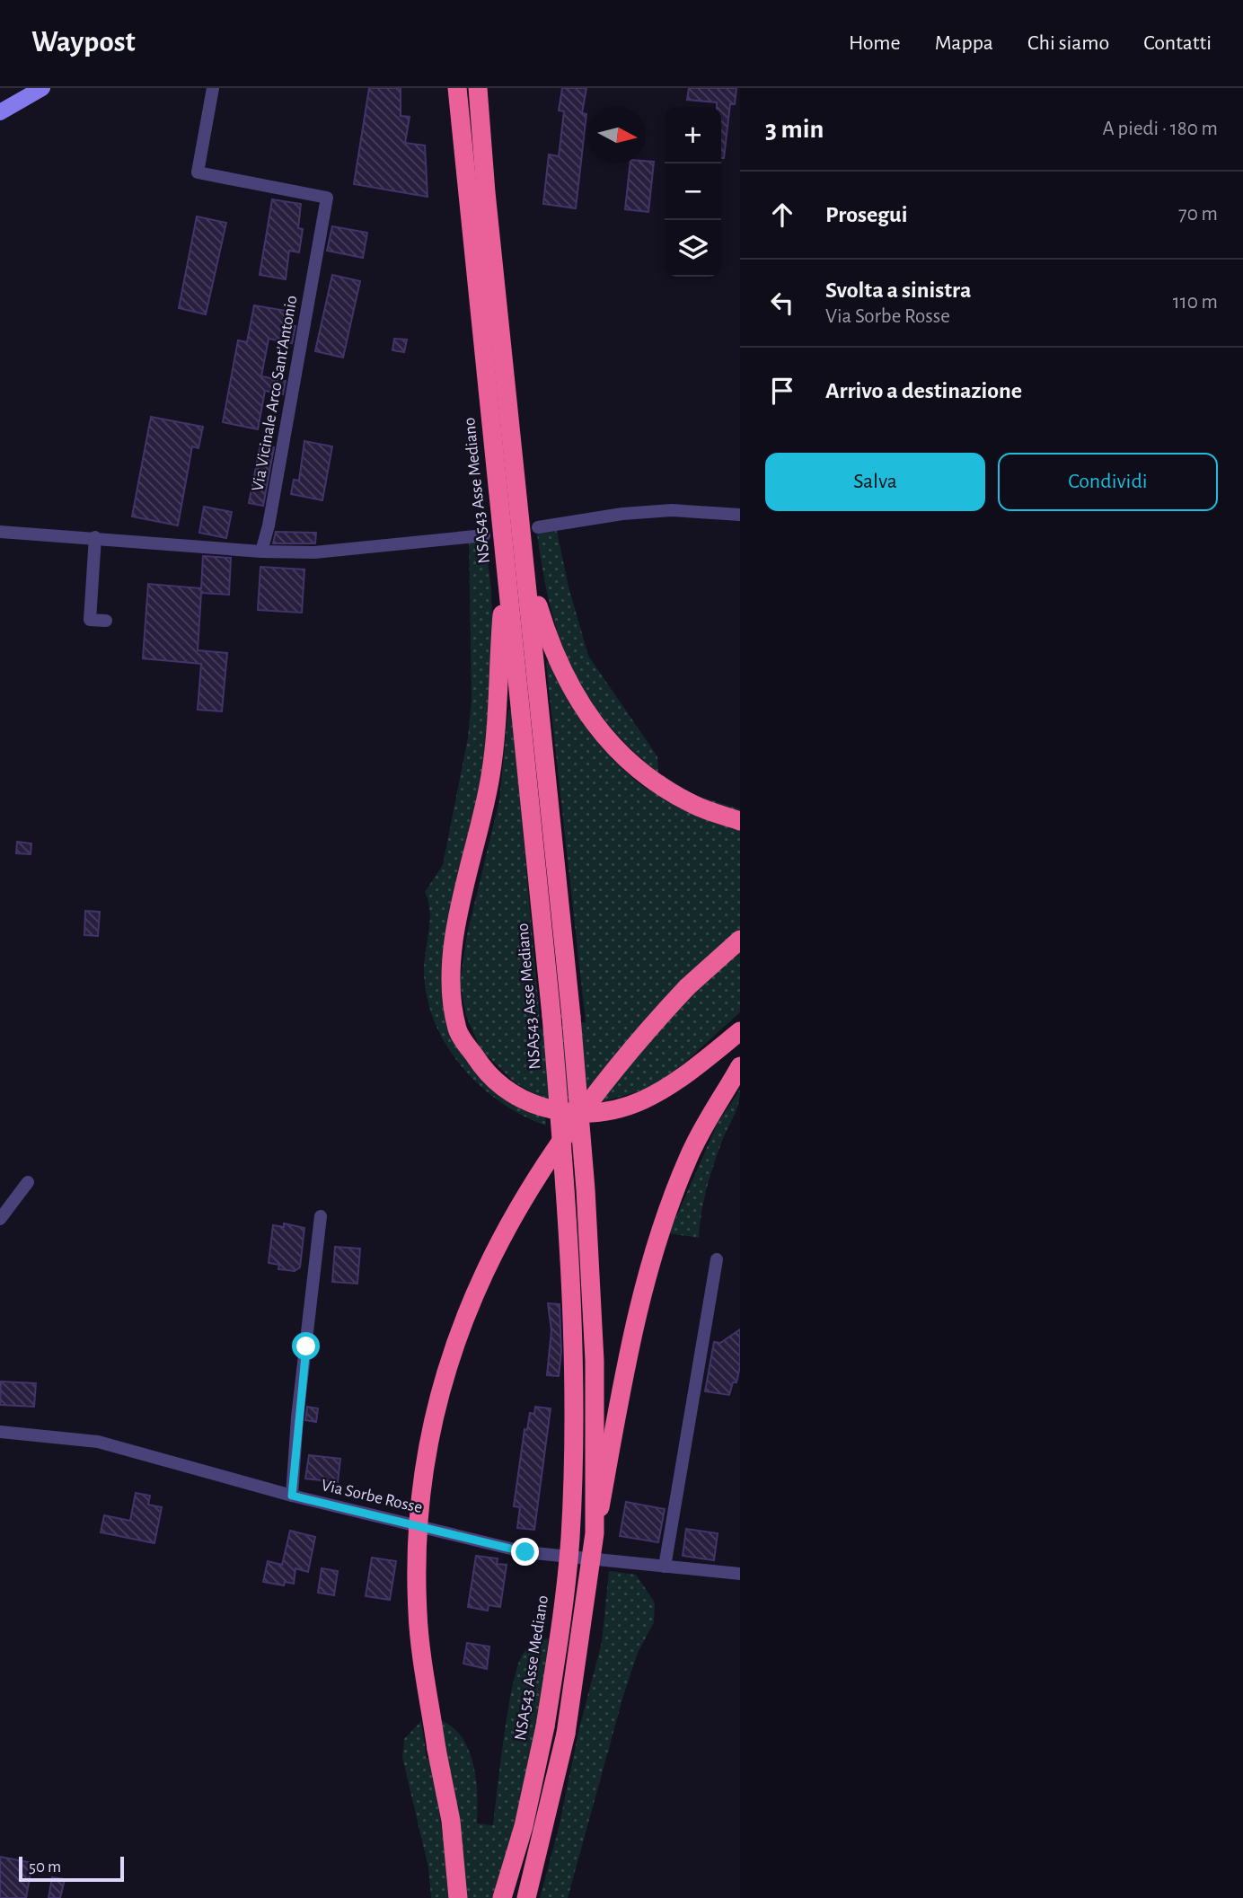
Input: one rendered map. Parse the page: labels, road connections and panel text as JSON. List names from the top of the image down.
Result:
{
  "streets": {
    "highway": ["NSA543 Asse Mediano"],
    "street": ["Via Vicinale Arco Sant'Antonio", "Via Sorbe Rosse"]
  },
  "scale_bar": "50 m",
  "north": "right",
  "page": {
    "header": "Waypost",
    "nav": [
      "Home",
      "Mappa",
      "Chi siamo",
      "Contatti"
    ],
    "heading": ["3 min", "A piedi · 180 m"],
    "map_buttons": ["+", "−"],
    "list": [
      ["Prosegui", "70 m"],
      ["Svolta a sinistra", "Via Sorbe Rosse", "110 m"],
      "Arrivo a destinazione"
    ],
    "buttons": ["Salva", "Condividi"],
    "scale": "50 m"
  }
}
